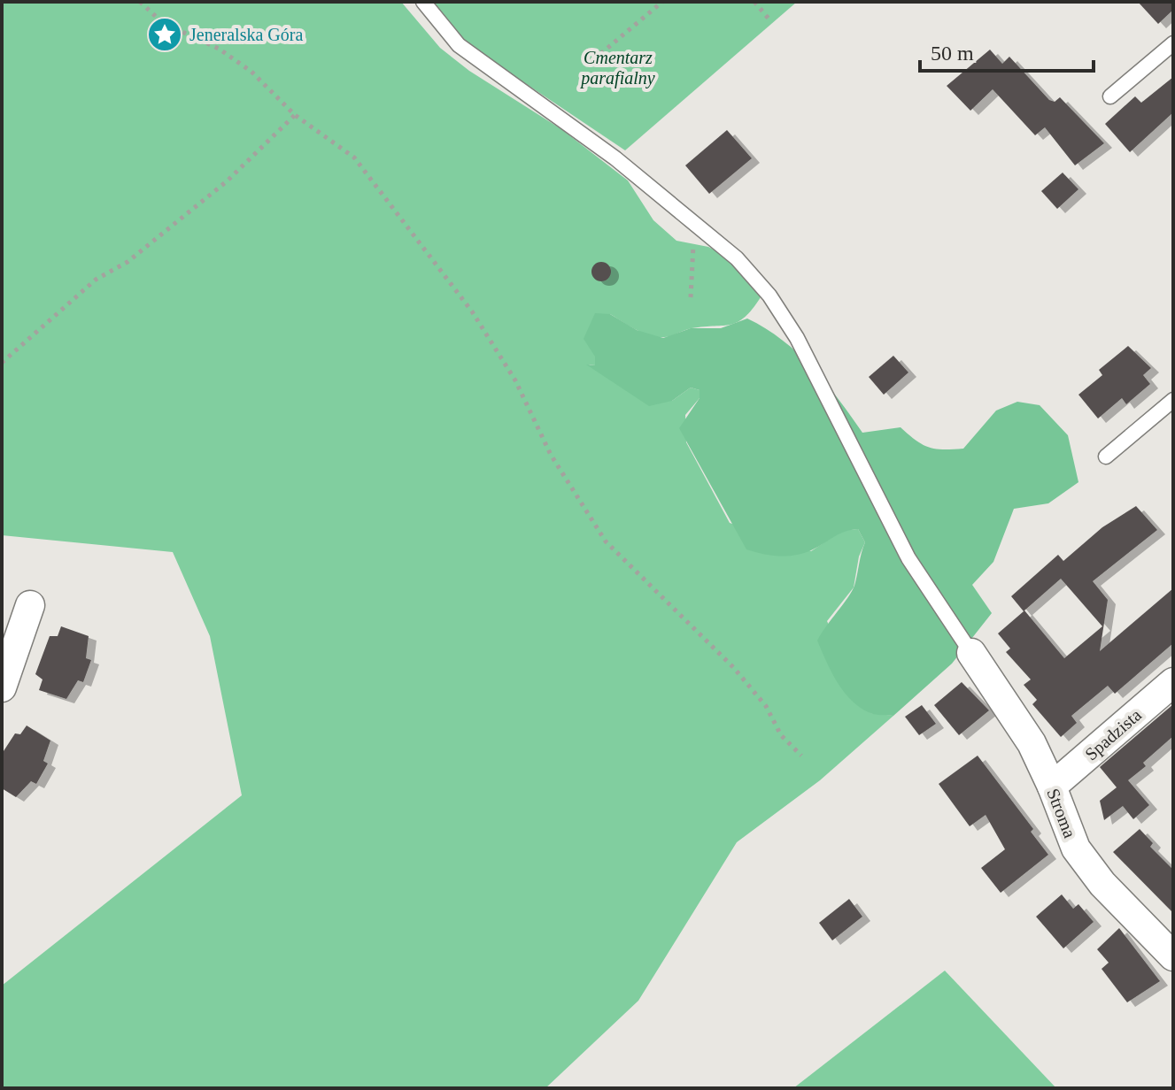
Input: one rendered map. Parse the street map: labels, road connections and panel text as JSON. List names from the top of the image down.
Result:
{
  "streets": {
    "street": ["Spadzista", "Stroma"]
  },
  "crossings": [
    ["Spadzista", "Stroma"]
  ],
  "parks": ["Cmentarz parafialny"],
  "places": {
    "place": ["Jeneralska Góra"]
  },
  "scale_bar": "50 m"
}
